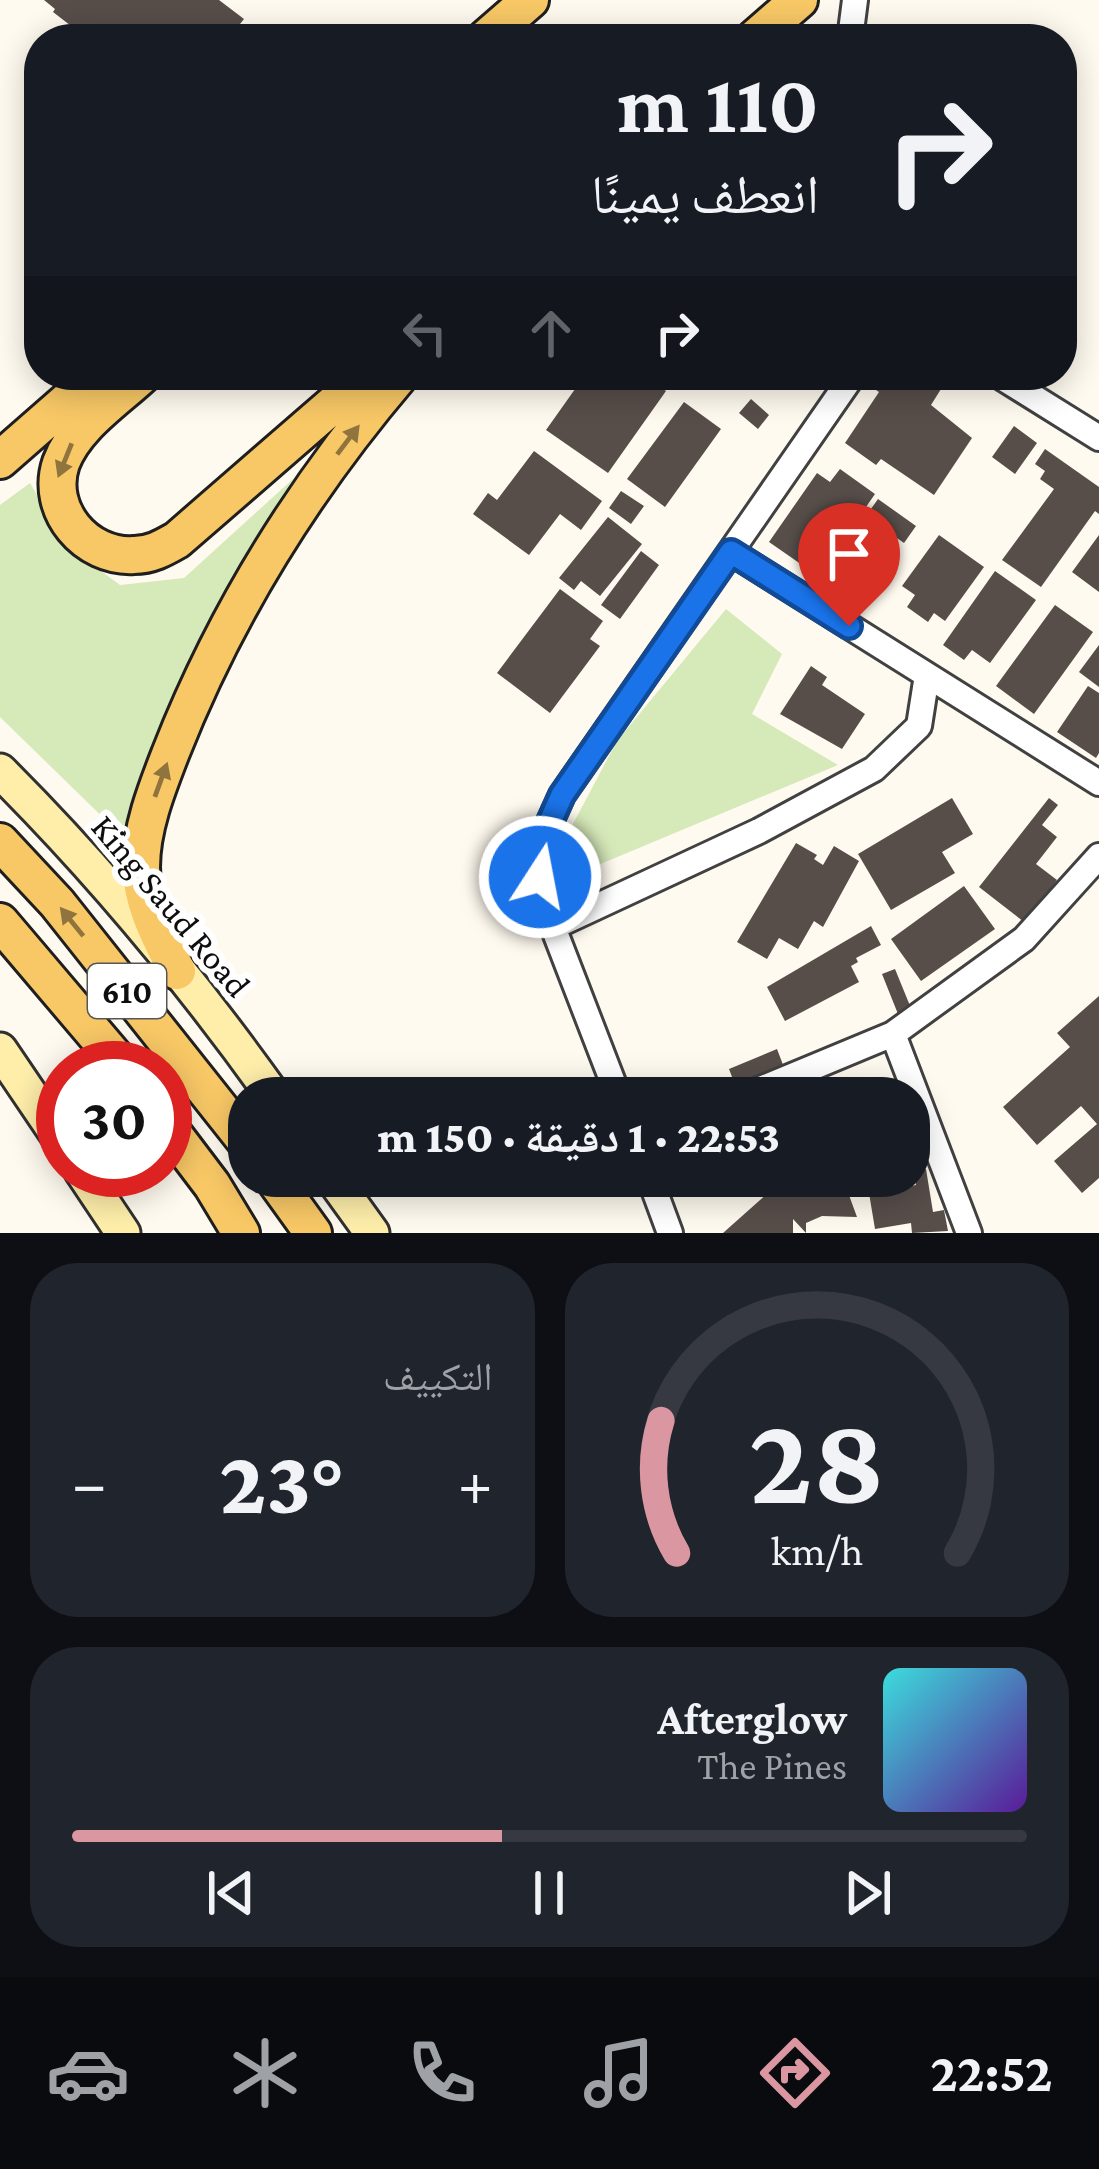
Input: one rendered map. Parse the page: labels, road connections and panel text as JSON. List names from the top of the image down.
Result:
{
  "streets": {
    "main road": ["King Saud Road", "610"]
  },
  "page": {
    "turn": ["110 m", "انعطف يمينًا"],
    "limit": "30",
    "trip": "22:53 · 1 دقيقة · 150 m",
    "tile": "التكييف",
    "heat": ["−", "23°", "+"],
    "song": ["Afterglow", "The Pines"],
    "tabs": "22:52",
    "gauge": ["28", "km/h"]
  }
}
